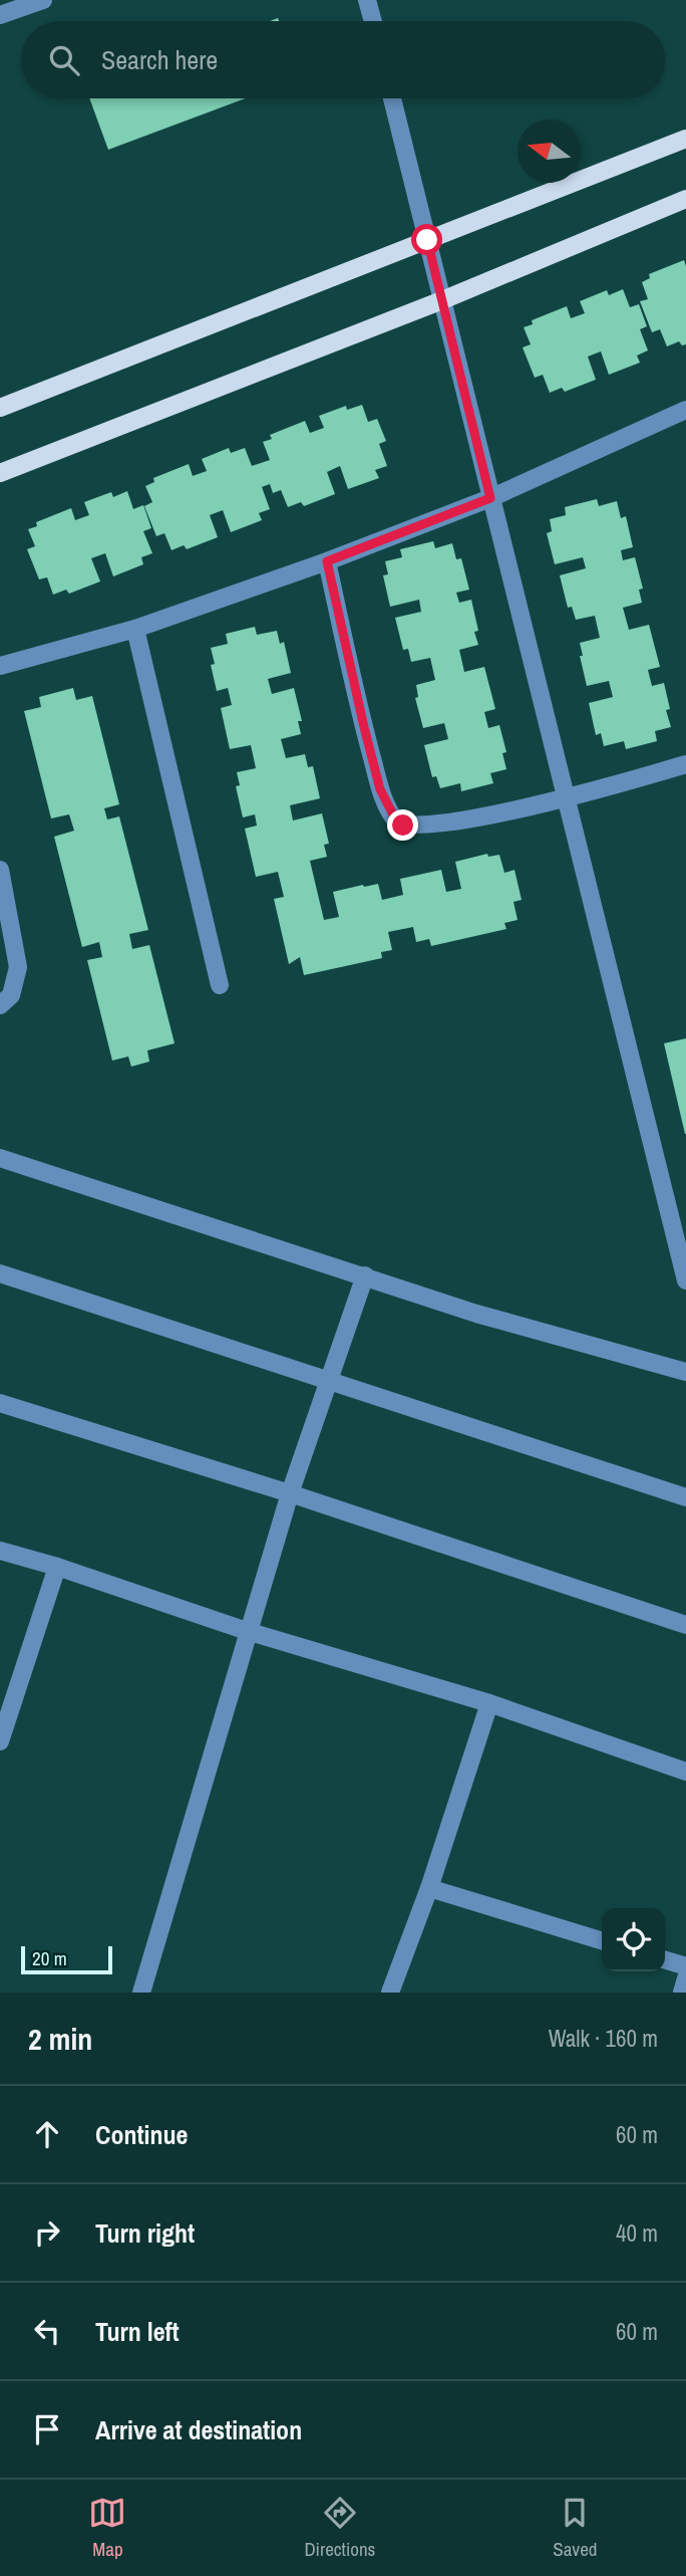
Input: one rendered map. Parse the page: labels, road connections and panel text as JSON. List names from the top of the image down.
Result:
{
  "scale_bar": "20 m",
  "north": "left",
  "page": {
    "search": "Search here",
    "scale": "20 m",
    "heading": ["2 min", "Walk · 160 m"],
    "list": [
      ["Continue", "60 m"],
      ["Turn right", "40 m"],
      ["Turn left", "60 m"],
      "Arrive at destination"
    ],
    "nav": ["Map", "Directions", "Saved"]
  }
}
